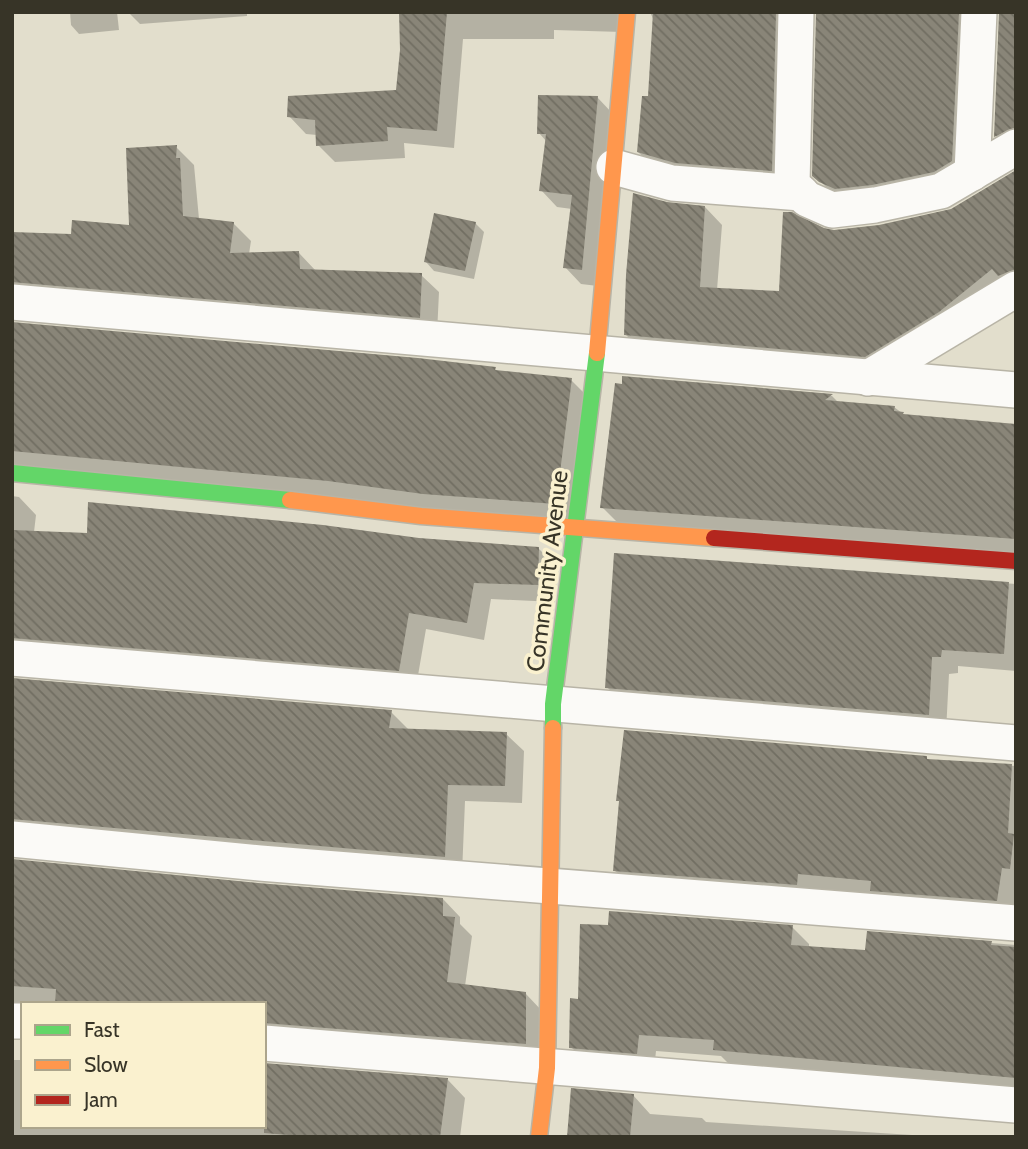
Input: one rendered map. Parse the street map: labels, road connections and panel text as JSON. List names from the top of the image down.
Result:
{
  "streets": {
    "street": ["Community Avenue"]
  },
  "legend": ["Fast", "Slow", "Jam"]
}
